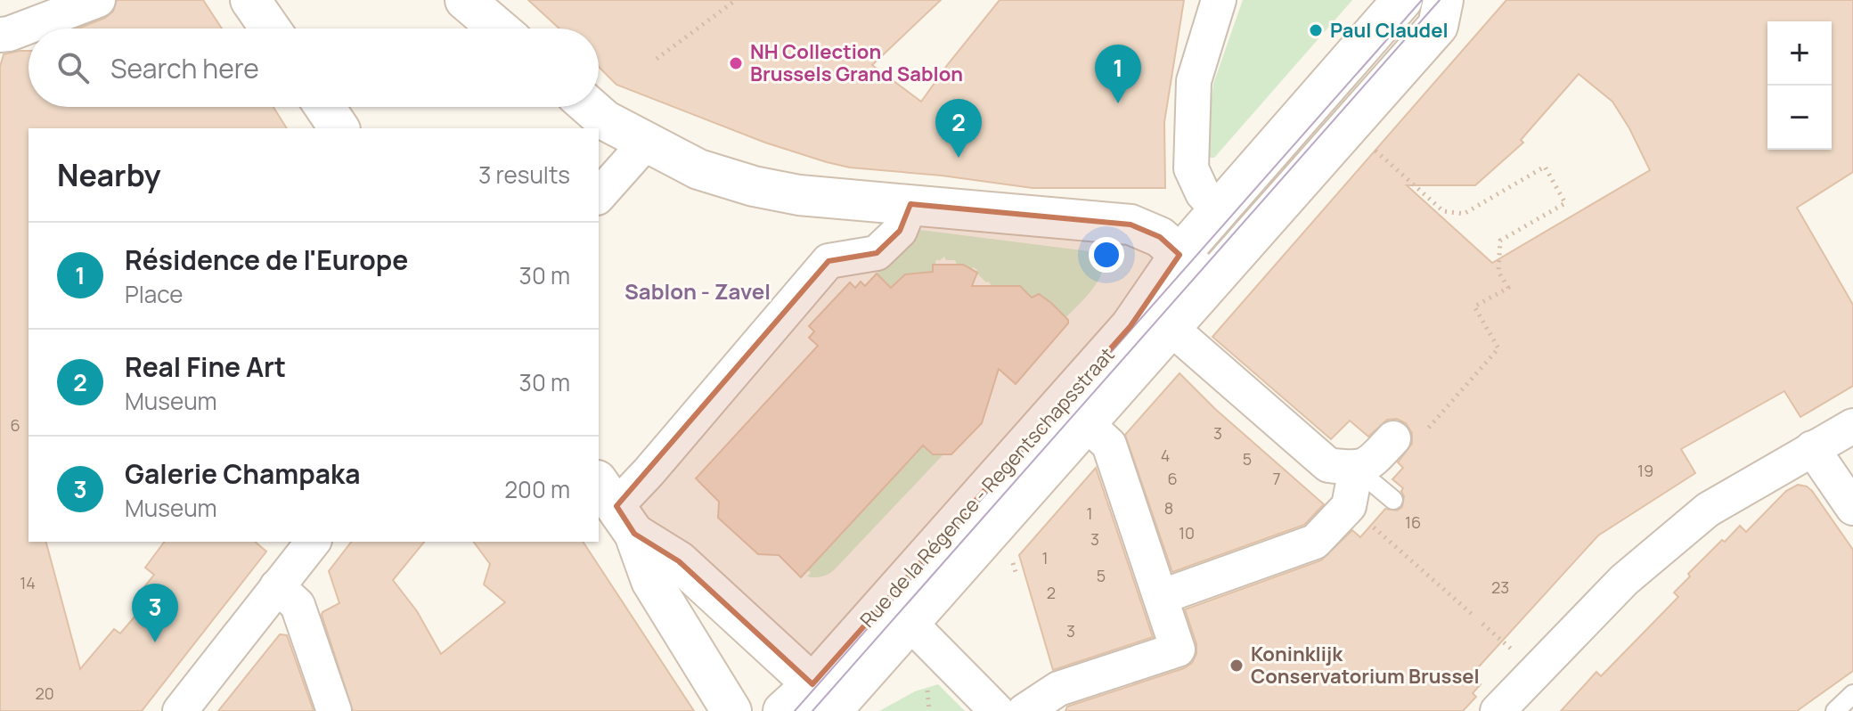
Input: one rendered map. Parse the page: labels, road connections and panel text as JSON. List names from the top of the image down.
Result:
{
  "streets": {
    "street": ["Rue de la Régence - Regentschapsstraat"]
  },
  "districts": ["Sablon - Zavel"],
  "places": ["Paul Claudel", "NH Collection Brussels Grand Sablon", "Koninklijk Conservatorium Brussel"],
  "house_numbers": [
    "6",
    "3",
    "4",
    "5",
    "19",
    "6",
    "7",
    "8",
    "1",
    "16",
    "10",
    "3",
    "1",
    "5",
    "14",
    "23",
    "2",
    "3",
    "20"
  ],
  "page": {
    "map_buttons": ["+", "−"],
    "search": "Search here",
    "pins": ["1", "2", "3"],
    "heading": ["Nearby", "3 results"],
    "list": [
      {
        "mark": "1",
        "name": "Résidence de l'Europe",
        "note": "Place",
        "value": "30 m"
      },
      {
        "mark": "2",
        "name": "Real Fine Art",
        "note": "Museum",
        "value": "30 m"
      },
      {
        "mark": "3",
        "name": "Galerie Champaka",
        "note": "Museum",
        "value": "200 m"
      }
    ]
  }
}
